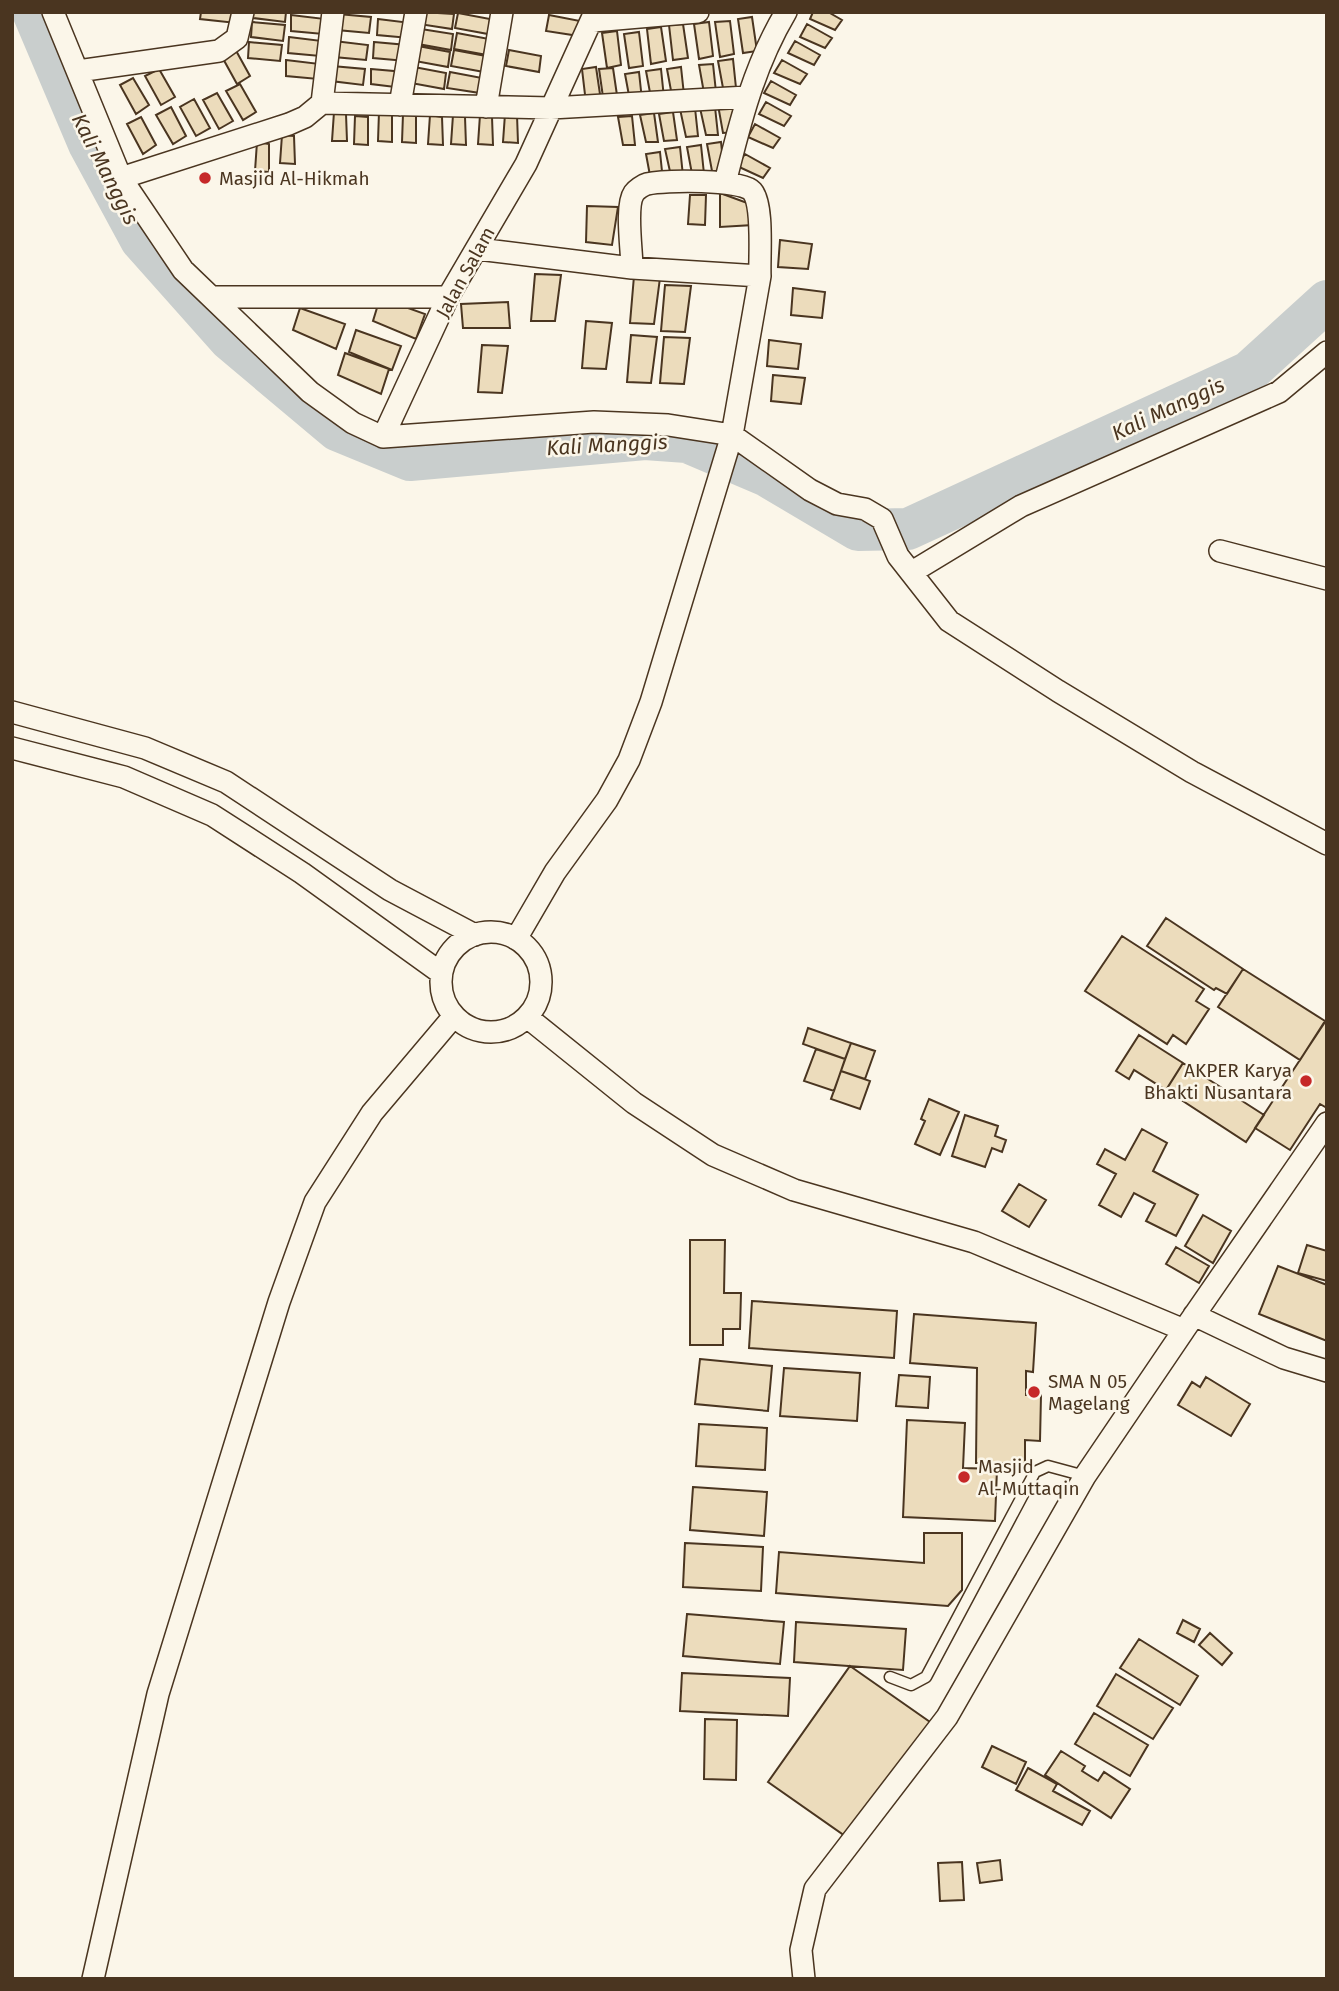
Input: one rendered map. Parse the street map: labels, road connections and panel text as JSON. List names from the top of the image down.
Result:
{
  "streets": {
    "street": ["Jalan Salam"]
  },
  "water": ["Kali Manggis"],
  "places": [
    "Masjid Al-Hikmah",
    "AKPER Karya Bhakti Nusantara",
    "SMA N 05 Magelang",
    "Masjid Al-Muttaqin"
  ]
}
